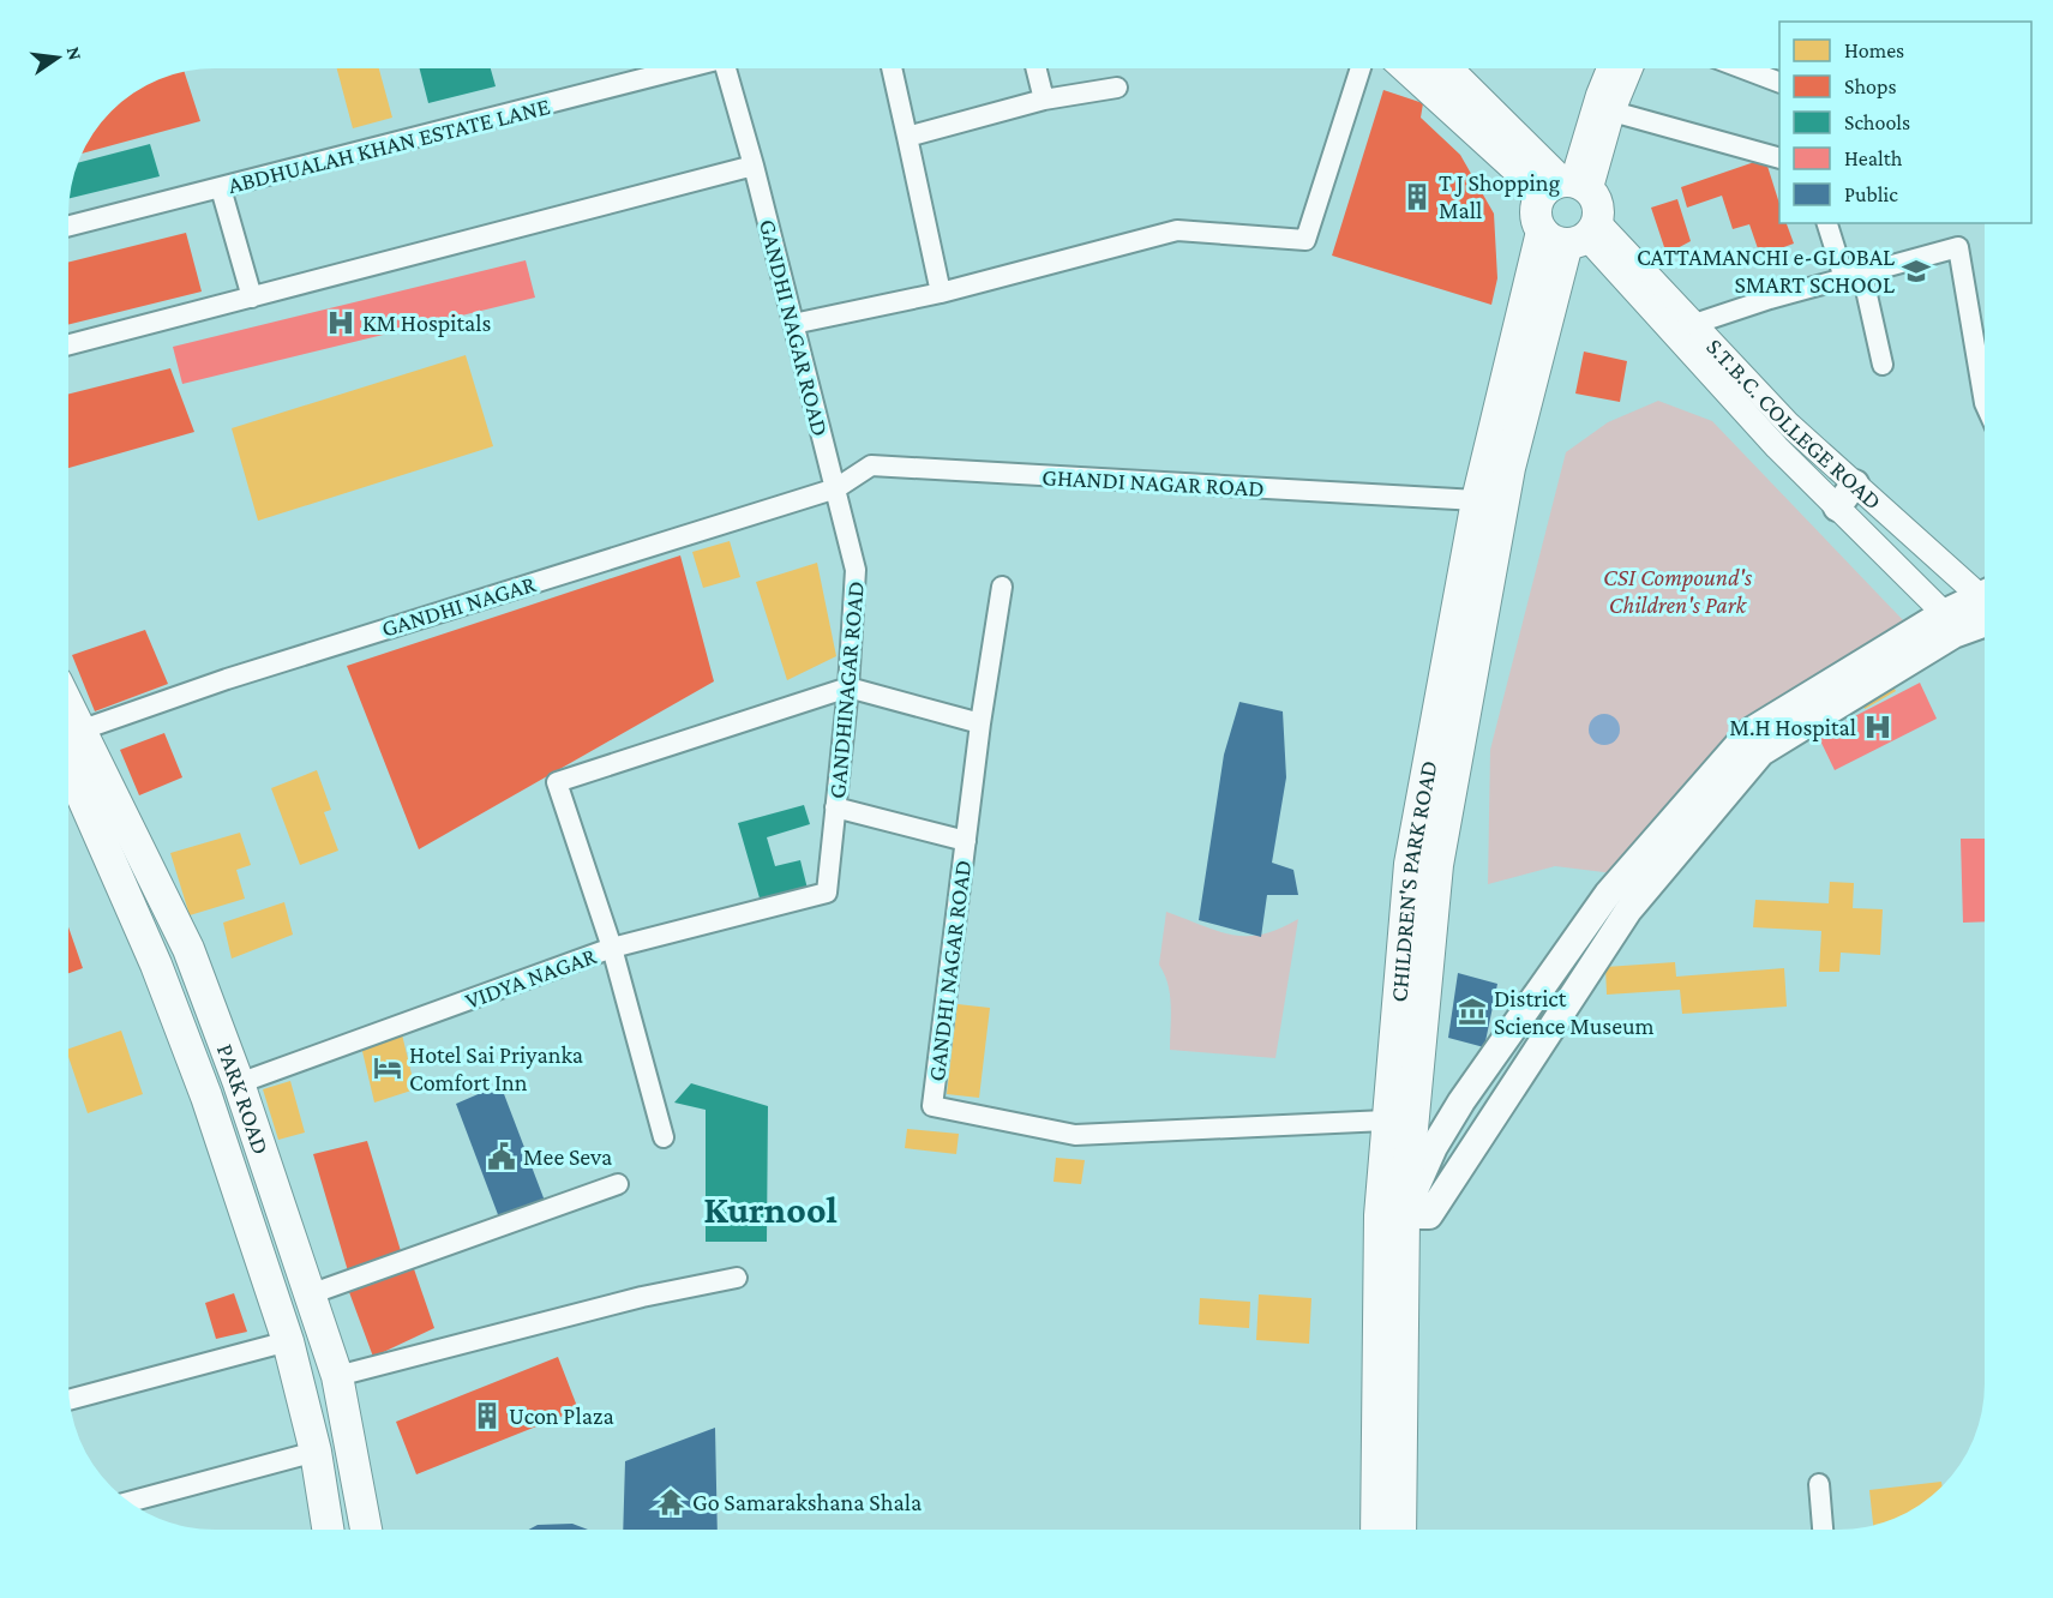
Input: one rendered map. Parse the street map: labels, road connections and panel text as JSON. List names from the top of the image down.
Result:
{
  "streets": {
    "main road": ["S.T.B.C. COLLEGE ROAD", "CHILDREN'S PARK ROAD", "PARK ROAD"],
    "street": [
      "ABDHUALAH KHAN ESTATE LANE",
      "GANDHI NAGAR ROAD",
      "GHANDI NAGAR ROAD",
      "GANDHI NAGAR",
      "GANDHINAGAR ROAD",
      "VIDYA NAGAR"
    ]
  },
  "crossings": [
    ["GANDHI NAGAR ROAD", "GHANDI NAGAR ROAD"],
    ["GANDHI NAGAR ROAD", "GANDHI NAGAR"],
    ["GANDHI NAGAR ROAD", "GANDHINAGAR ROAD"],
    ["GANDHI NAGAR ROAD", "CHILDREN'S PARK ROAD"],
    ["S.T.B.C. COLLEGE ROAD", "CHILDREN'S PARK ROAD"],
    ["GHANDI NAGAR ROAD", "GANDHI NAGAR"],
    ["GHANDI NAGAR ROAD", "GANDHINAGAR ROAD"],
    ["GHANDI NAGAR ROAD", "CHILDREN'S PARK ROAD"],
    ["GANDHI NAGAR", "GANDHINAGAR ROAD"],
    ["GANDHI NAGAR", "PARK ROAD"],
    ["GANDHINAGAR ROAD", "VIDYA NAGAR"],
    ["VIDYA NAGAR", "PARK ROAD"]
  ],
  "districts": ["Kurnool"],
  "parks": ["CSI Compound's Children's Park"],
  "places": {
    "building": ["T J Shopping Mall", "Ucon Plaza"],
    "school or university": ["CATTAMANCHI e-GLOBAL SMART SCHOOL"],
    "hospital": ["KM Hospitals", "M.H Hospital"],
    "museum": ["District Science Museum"],
    "hotel": ["Hotel Sai Priyanka Comfort Inn"],
    "public building": ["Mee Seva"],
    "temple": ["Go Samarakshana Shala"]
  },
  "legend": [
    "Homes",
    "Shops",
    "Schools",
    "Health",
    "Public"
  ],
  "north": "right"
}
